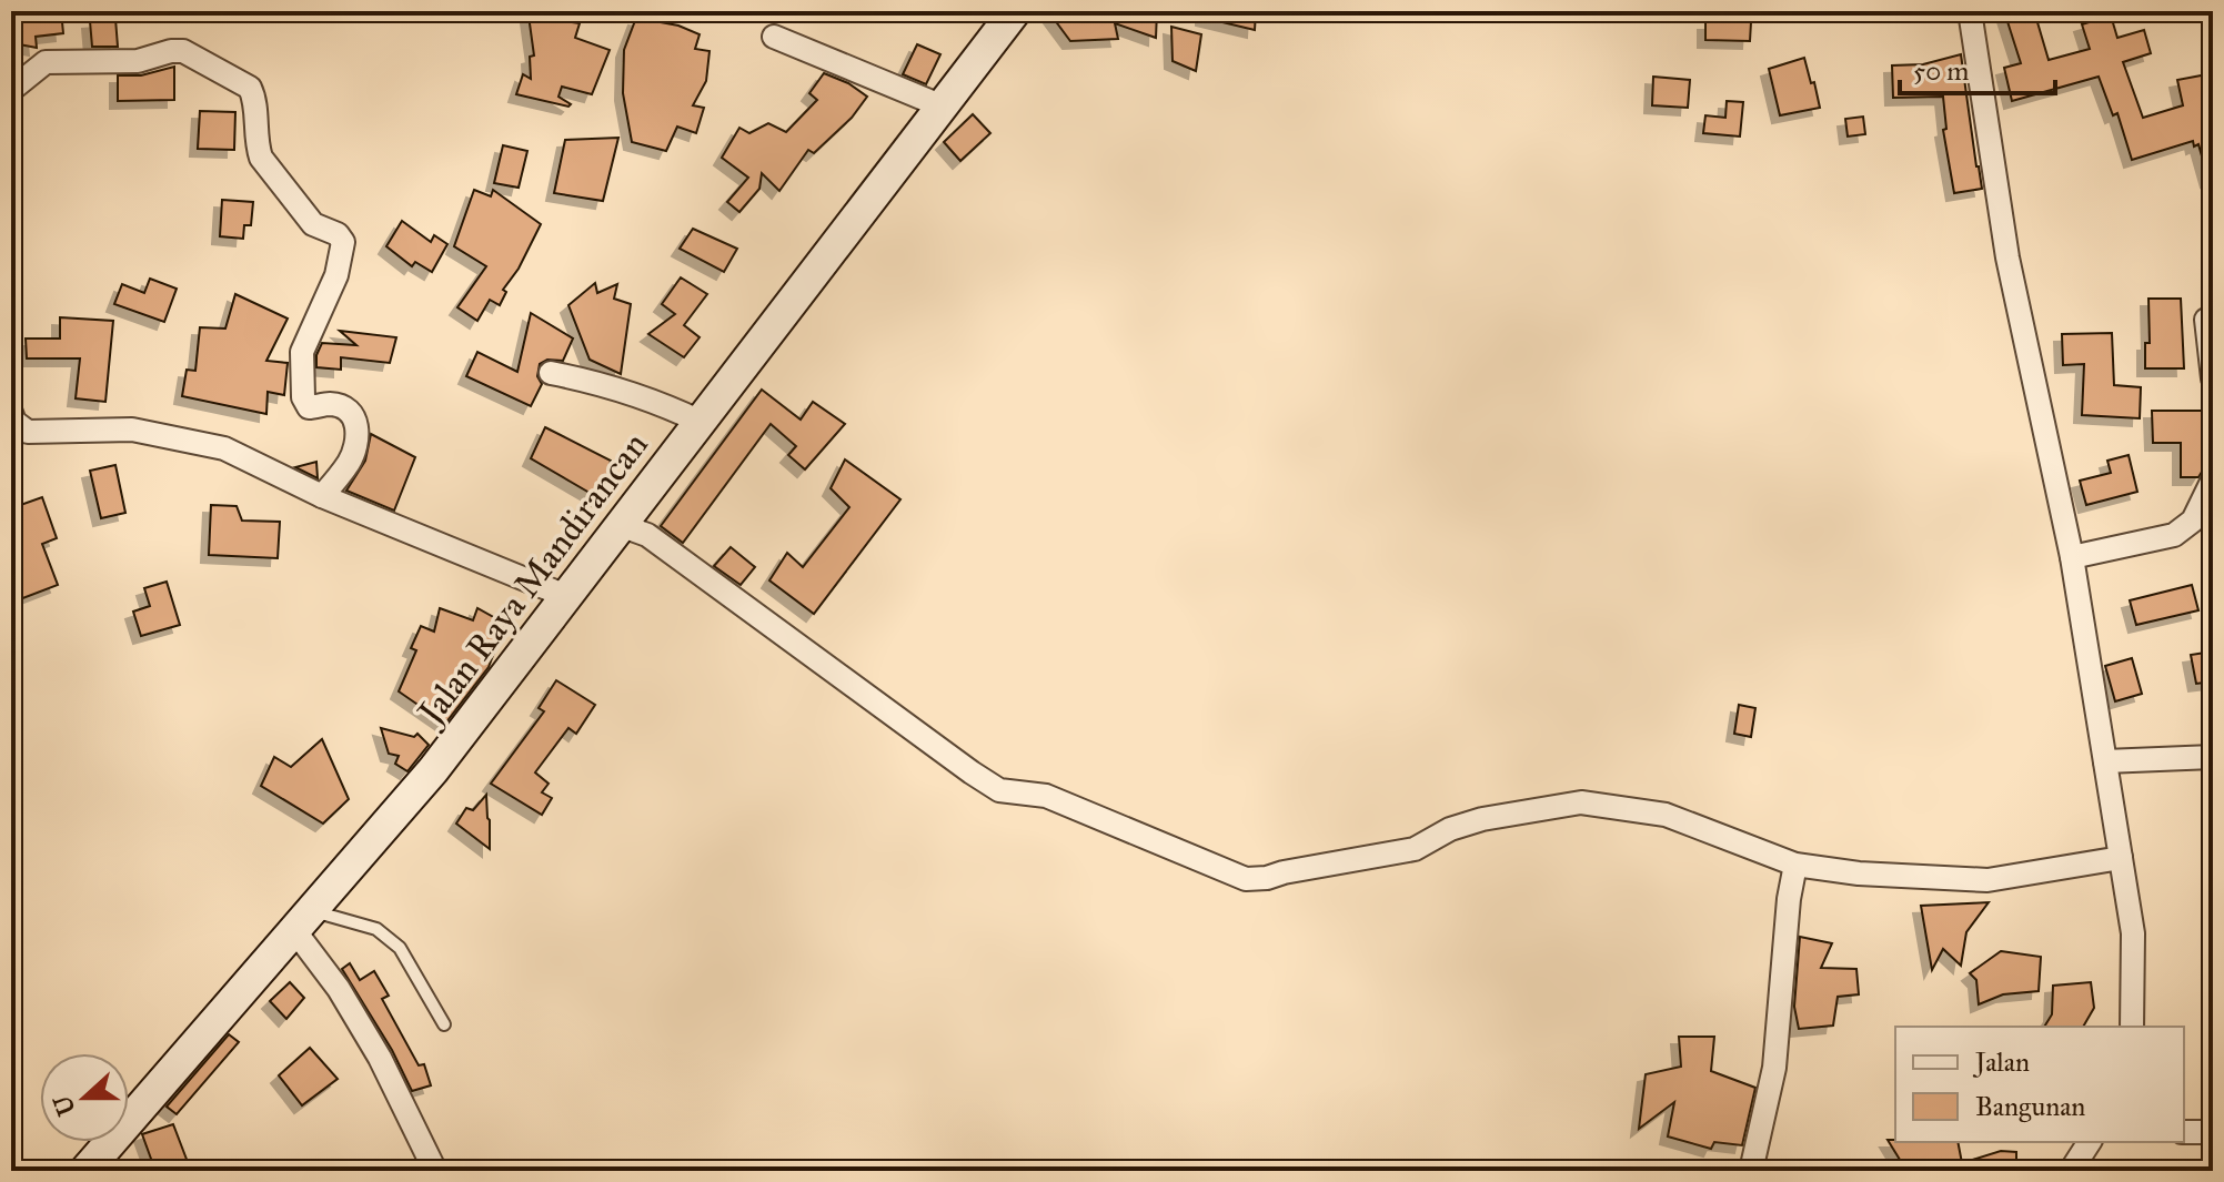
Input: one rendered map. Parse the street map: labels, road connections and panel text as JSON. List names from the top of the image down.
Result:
{
  "streets": {
    "street": ["Jalan Raya Mandirancan"]
  },
  "legend": ["Jalan", "Bangunan"],
  "scale_bar": "50 m",
  "north": "left"
}
